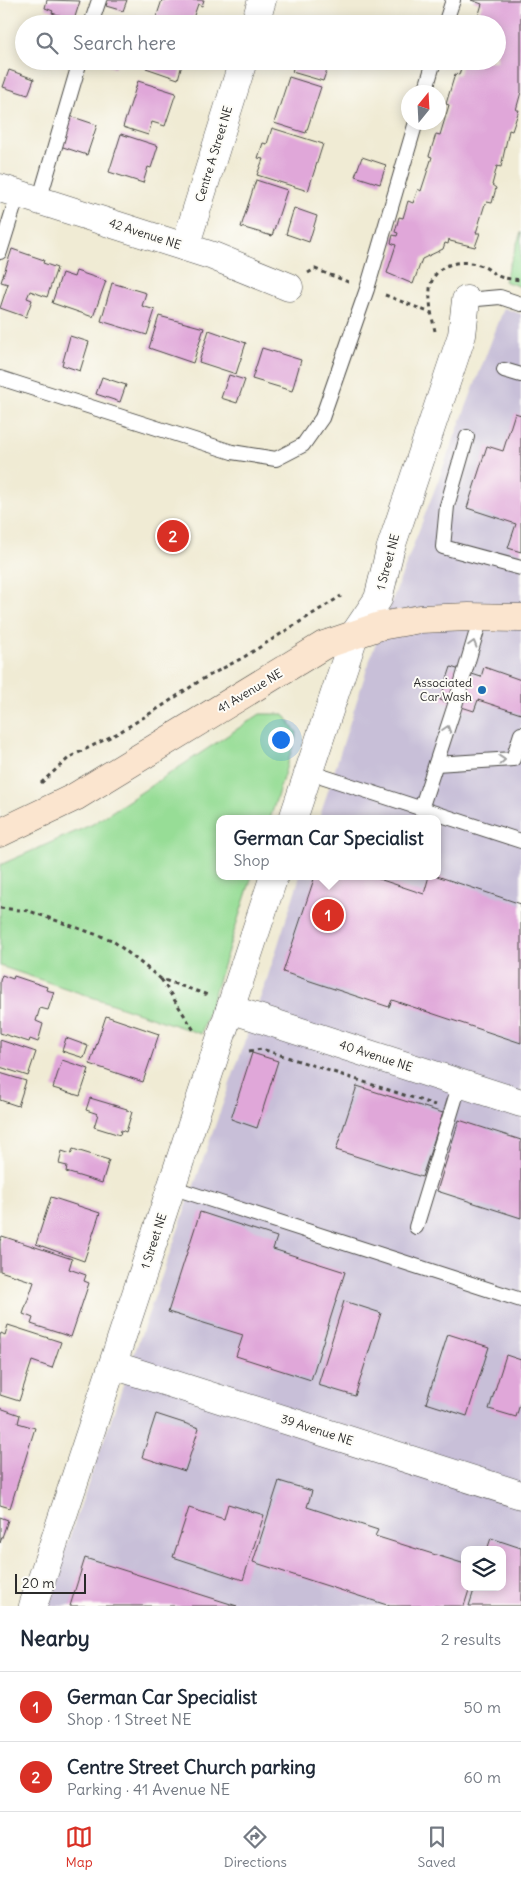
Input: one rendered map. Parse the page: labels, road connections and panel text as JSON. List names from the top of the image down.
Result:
{
  "streets": {
    "street": [
      "Centre A Street NE",
      "42 Avenue NE",
      "1 Street NE",
      "41 Avenue NE",
      "40 Avenue NE",
      "39 Avenue NE"
    ]
  },
  "crossings": [
    ["Centre A Street NE", "42 Avenue NE"],
    ["1 Street NE", "41 Avenue NE"],
    ["1 Street NE", "40 Avenue NE"],
    ["1 Street NE", "39 Avenue NE"]
  ],
  "places": ["Associated Car Wash"],
  "scale_bar": "20 m",
  "north": "top",
  "page": {
    "search": "Search here",
    "pins": ["2", "1"],
    "popup": ["German Car Specialist", "Shop"],
    "scale": "20 m",
    "heading": ["Nearby", "2 results"],
    "list": [
      {
        "mark": "1",
        "name": "German Car Specialist",
        "note": "Shop · 1 Street NE",
        "value": "50 m"
      },
      {
        "mark": "2",
        "name": "Centre Street Church parking",
        "note": "Parking · 41 Avenue NE",
        "value": "60 m"
      }
    ],
    "nav": ["Map", "Directions", "Saved"]
  }
}
